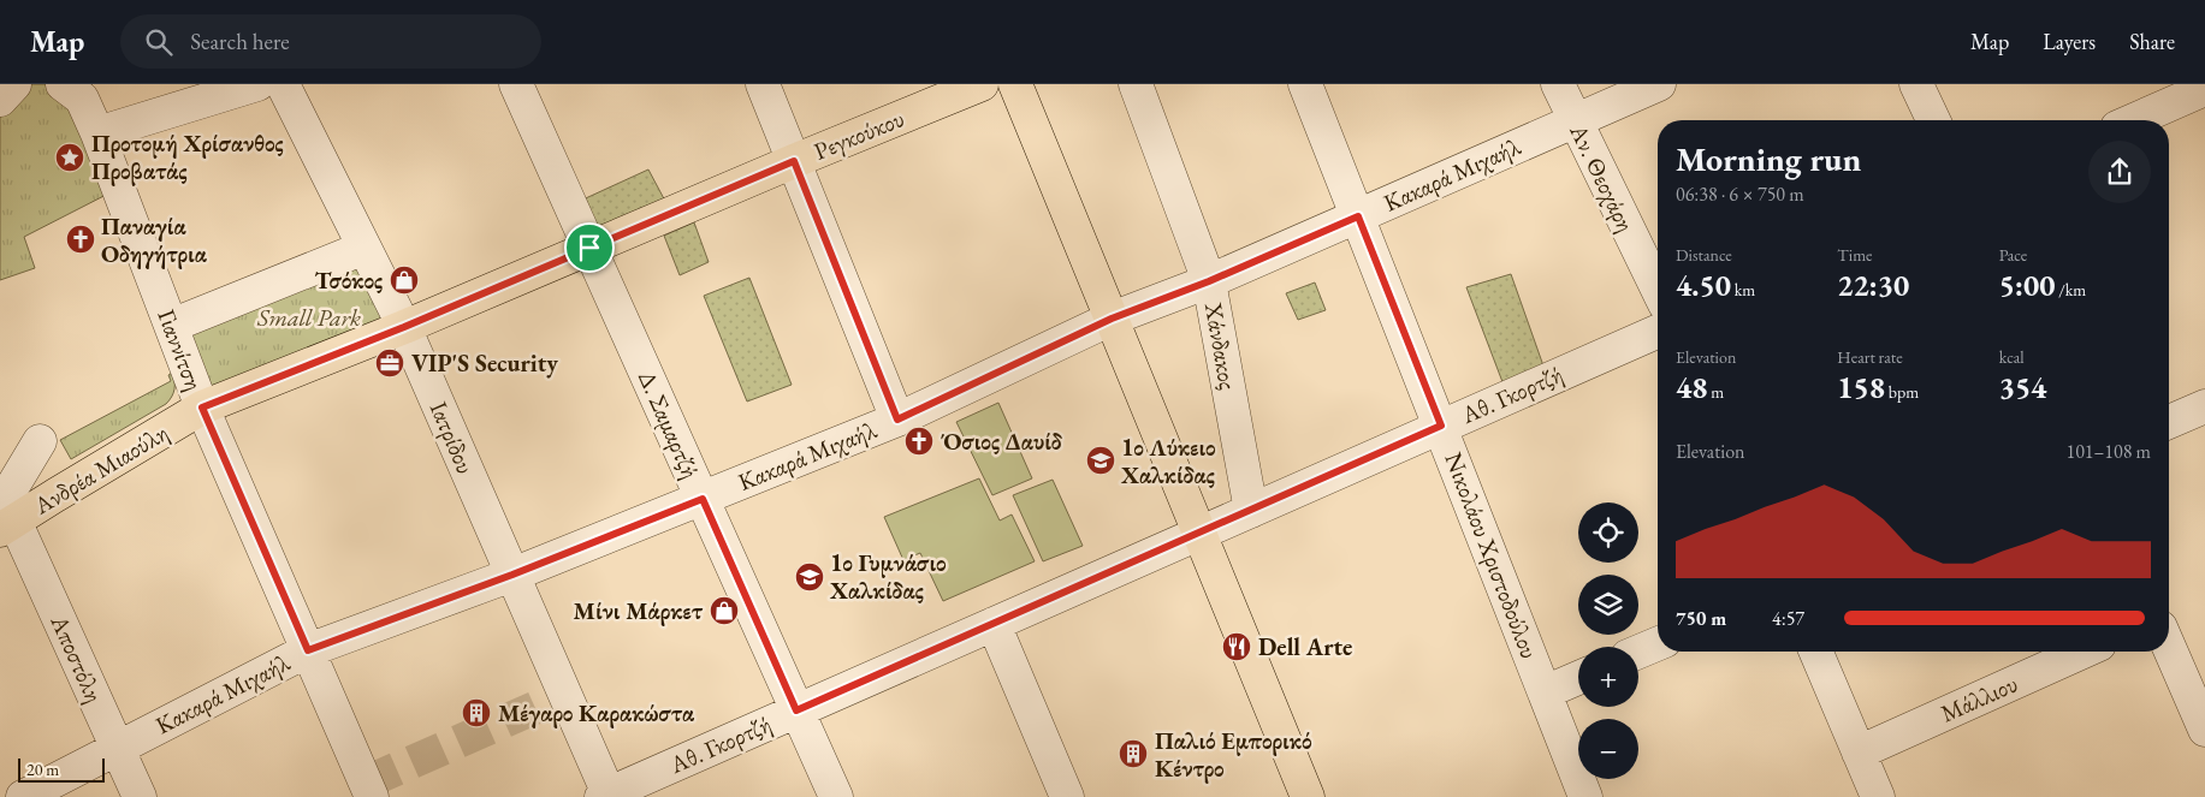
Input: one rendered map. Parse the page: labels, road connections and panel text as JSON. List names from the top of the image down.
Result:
{
  "streets": {
    "main road": ["Ρεγκούκου", "Ανδρέα Μιαούλη"],
    "street": [
      "Κακαρά Μιχαήλ",
      "Αν. Θεοχάρη",
      "Χάνδακος",
      "Γιαννίτση",
      "Αθ. Γκορτζή",
      "Δ. Σαμαρτζή",
      "Ιατρίδου",
      "Νικολάου Χριστοδούλου",
      "Αποστόλη",
      "Μάλλιου"
    ]
  },
  "crossings": [
    ["Ρεγκούκου", "Γιαννίτση"],
    ["Ρεγκούκου", "Δ. Σαμαρτζή"],
    ["Ρεγκούκου", "Ιατρίδου"],
    ["Ρεγκούκου", "Ανδρέα Μιαούλη"],
    ["Κακαρά Μιχαήλ", "Αν. Θεοχάρη"],
    ["Κακαρά Μιχαήλ", "Χάνδακος"],
    ["Κακαρά Μιχαήλ", "Γιαννίτση"],
    ["Κακαρά Μιχαήλ", "Δ. Σαμαρτζή"],
    ["Κακαρά Μιχαήλ", "Ιατρίδου"],
    ["Κακαρά Μιχαήλ", "Νικολάου Χριστοδούλου"],
    ["Κακαρά Μιχαήλ", "Αποστόλη"],
    ["Χάνδακος", "Αθ. Γκορτζή"],
    ["Γιαννίτση", "Ανδρέα Μιαούλη"],
    ["Αθ. Γκορτζή", "Δ. Σαμαρτζή"],
    ["Αθ. Γκορτζή", "Ιατρίδου"],
    ["Αθ. Γκορτζή", "Νικολάου Χριστοδούλου"],
    ["Ανδρέα Μιαούλη", "Αποστόλη"]
  ],
  "parks": ["Small Park"],
  "places": {
    "place": ["Προτομή Χρίσανθος Προβατάς"],
    "church": ["Παναγία Οδηγήτρια", "Όσιος Δαυίδ"],
    "shop": ["Τσόκος", "Μίνι Μάρκετ"],
    "office": ["VIP'S Security"],
    "school or university": ["1ο Λύκειο Χαλκίδας", "1ο Γυμνάσιο Χαλκίδας"],
    "restaurant": ["Dell Arte"],
    "building": ["Μέγαρο Καρακώστα", "Παλιό Εμπορικό Κέντρο"]
  },
  "scale_bar": "20 m",
  "page": {
    "header": "Map",
    "search": "Search here",
    "nav": ["Map", "Layers", "Share"],
    "heading": ["Morning run", "06:38 · 6 × 750 m"],
    "stats": [
      ["Distance", "4.50 km"],
      ["Time", "22:30"],
      ["Pace", "5:00 /km"],
      ["Elevation", "48 m"],
      ["Heart rate", "158 bpm"],
      ["kcal", "354"]
    ],
    "chart": ["Elevation", "101–108 m"],
    "map_buttons": ["+", "−"],
    "list": [
      {
        "name": "750 m",
        "note": "4:57"
      }
    ],
    "scale": "20 m"
  }
}
